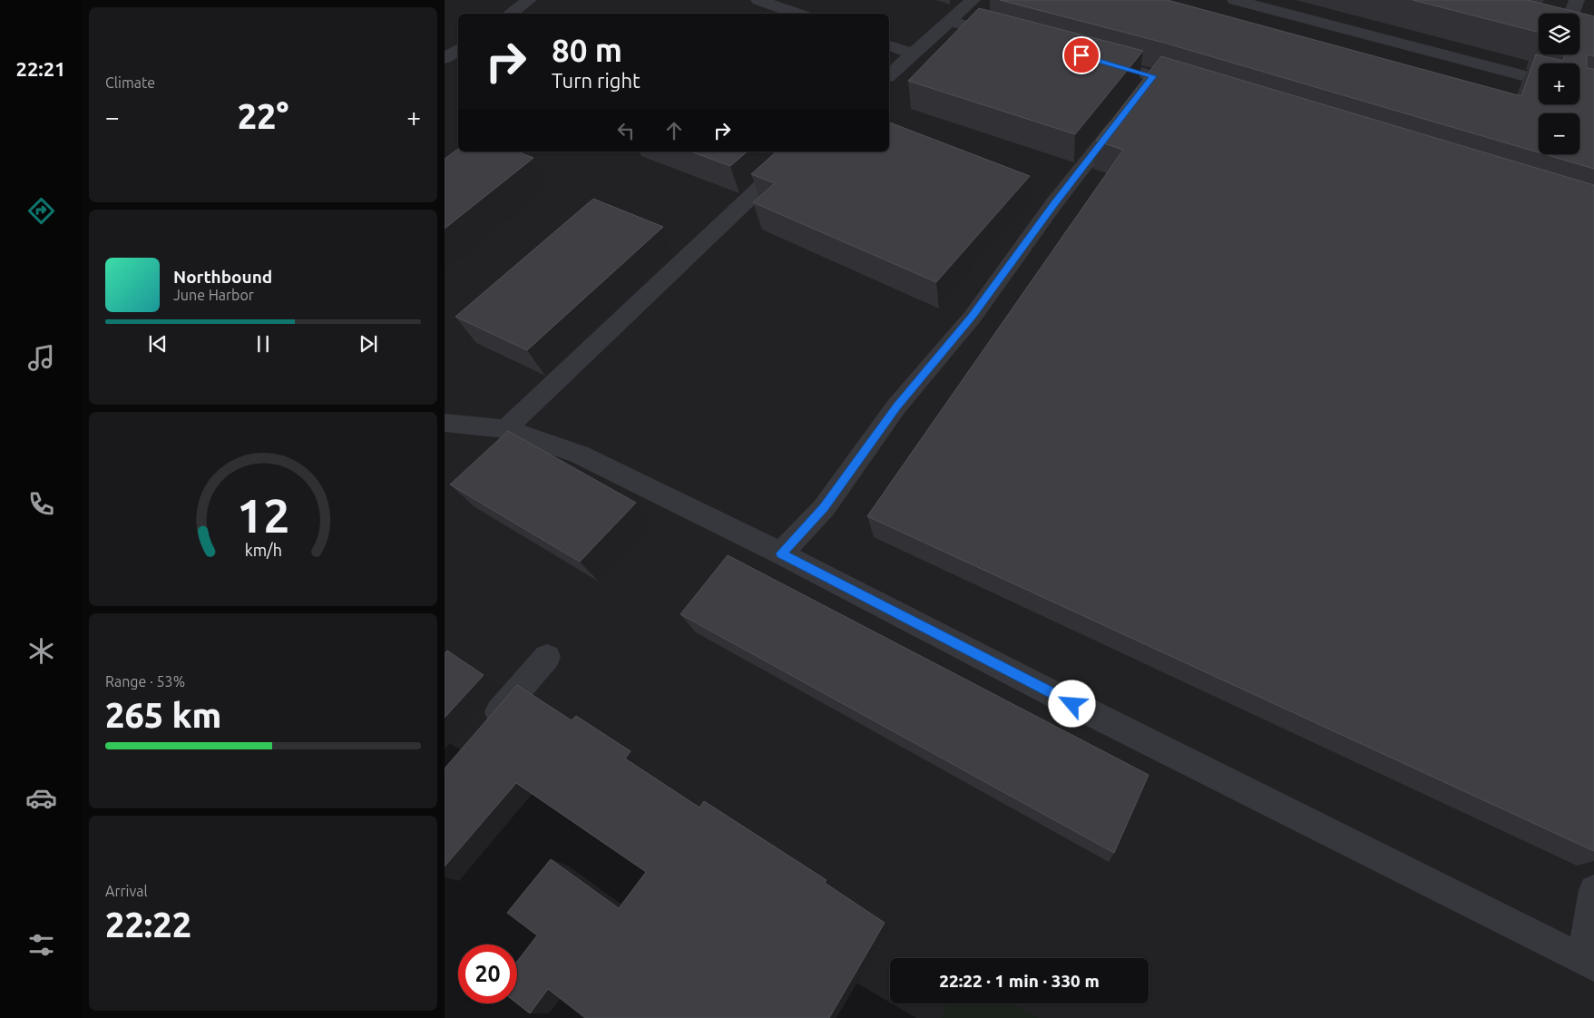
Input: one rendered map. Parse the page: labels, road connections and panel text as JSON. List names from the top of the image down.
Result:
{
  "page": {
    "tabs": "22:21",
    "tile": [
      "Climate",
      ["Range · 53%", "265 km"],
      ["Arrival", "22:22"]
    ],
    "map_buttons": ["+", "−"],
    "turn": ["80 m", "Turn right"],
    "heat": ["−", "22°", "+"],
    "song": ["Northbound", "June Harbor"],
    "limit": "20",
    "trip": "22:22 · 1 min · 330 m",
    "gauge": ["12", "km/h"]
  }
}
